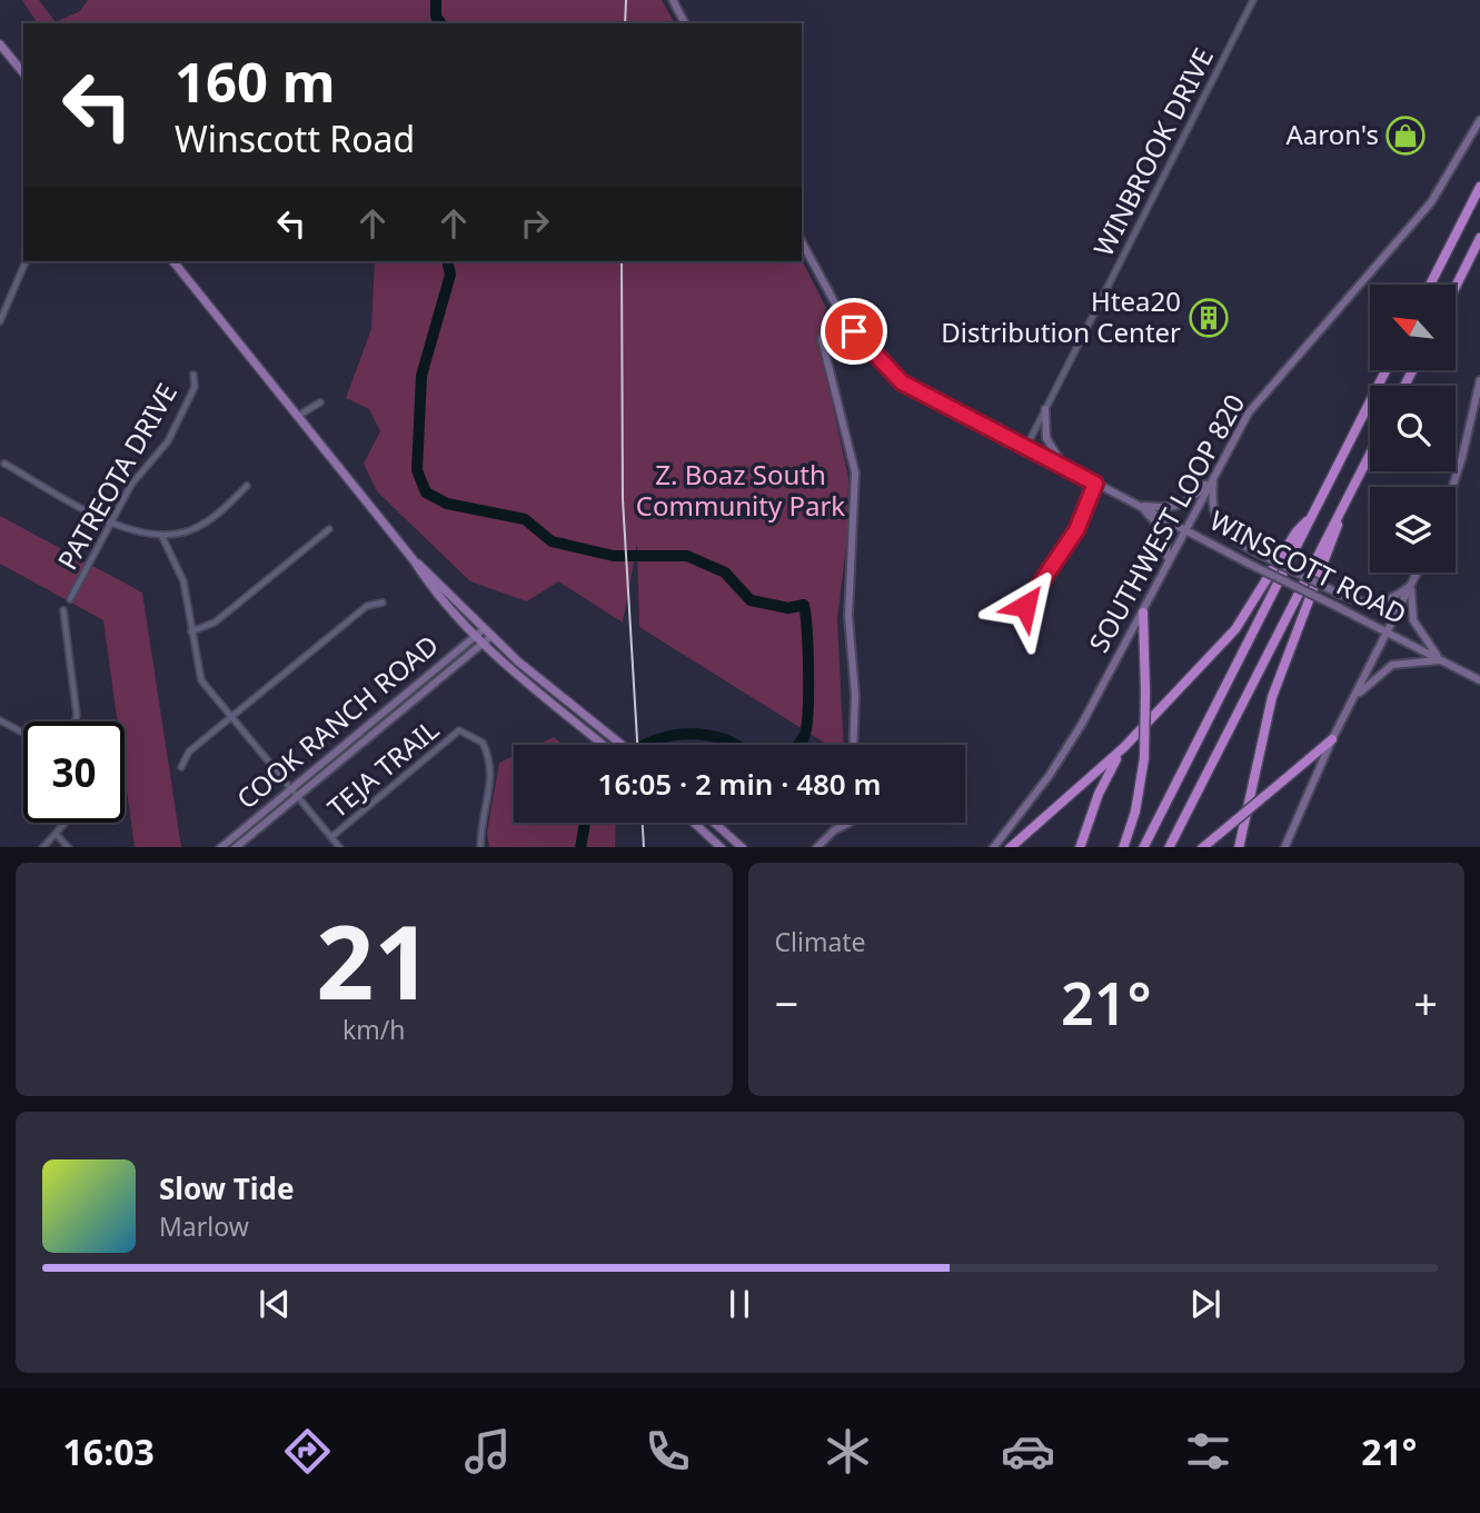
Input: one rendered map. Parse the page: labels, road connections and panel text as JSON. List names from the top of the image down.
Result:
{
  "streets": {
    "main road": ["SOUTHWEST LOOP 820", "WINSCOTT ROAD", "COOK RANCH ROAD"],
    "street": ["WINBROOK DRIVE", "PATREOTA DRIVE", "TEJA TRAIL"]
  },
  "crossings": [
    ["WINBROOK DRIVE", "WINSCOTT ROAD"],
    ["SOUTHWEST LOOP 820", "WINSCOTT ROAD"]
  ],
  "parks": ["Z. Boaz South Community Park"],
  "places": {
    "shop": ["Aaron's"],
    "building": ["Htea20 Distribution Center"]
  },
  "north": "top left",
  "page": {
    "turn": ["160 m", "Winscott Road"],
    "limit": "30",
    "trip": "16:05 · 2 min · 480 m",
    "tile": [
      ["21", "km/h"],
      "Climate"
    ],
    "heat": ["−", "21°", "+"],
    "song": ["Slow Tide", "Marlow"],
    "tabs": ["16:03", "21°"]
  }
}
